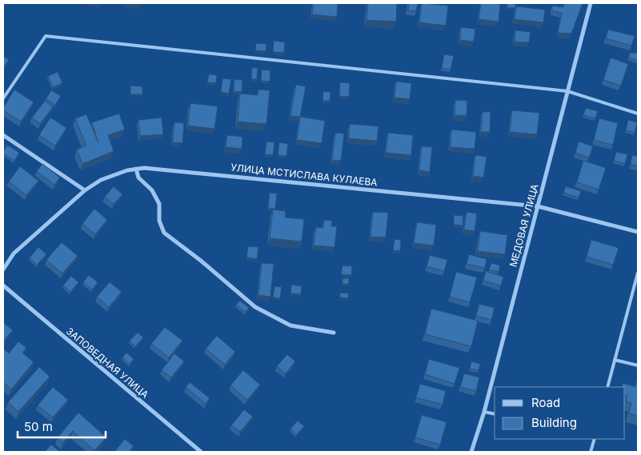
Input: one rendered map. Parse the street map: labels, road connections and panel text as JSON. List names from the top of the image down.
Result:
{
  "streets": {
    "street": ["УЛИЦА МСТИСЛАВА КУЛАЕВА", "МЕДОВАЯ УЛИЦА", "ЗАПОВЕДНАЯ УЛИЦА"]
  },
  "crossings": [
    ["УЛИЦА МСТИСЛАВА КУЛАЕВА", "МЕДОВАЯ УЛИЦА"]
  ],
  "legend": ["Road", "Building"],
  "scale_bar": "50 m"
}
